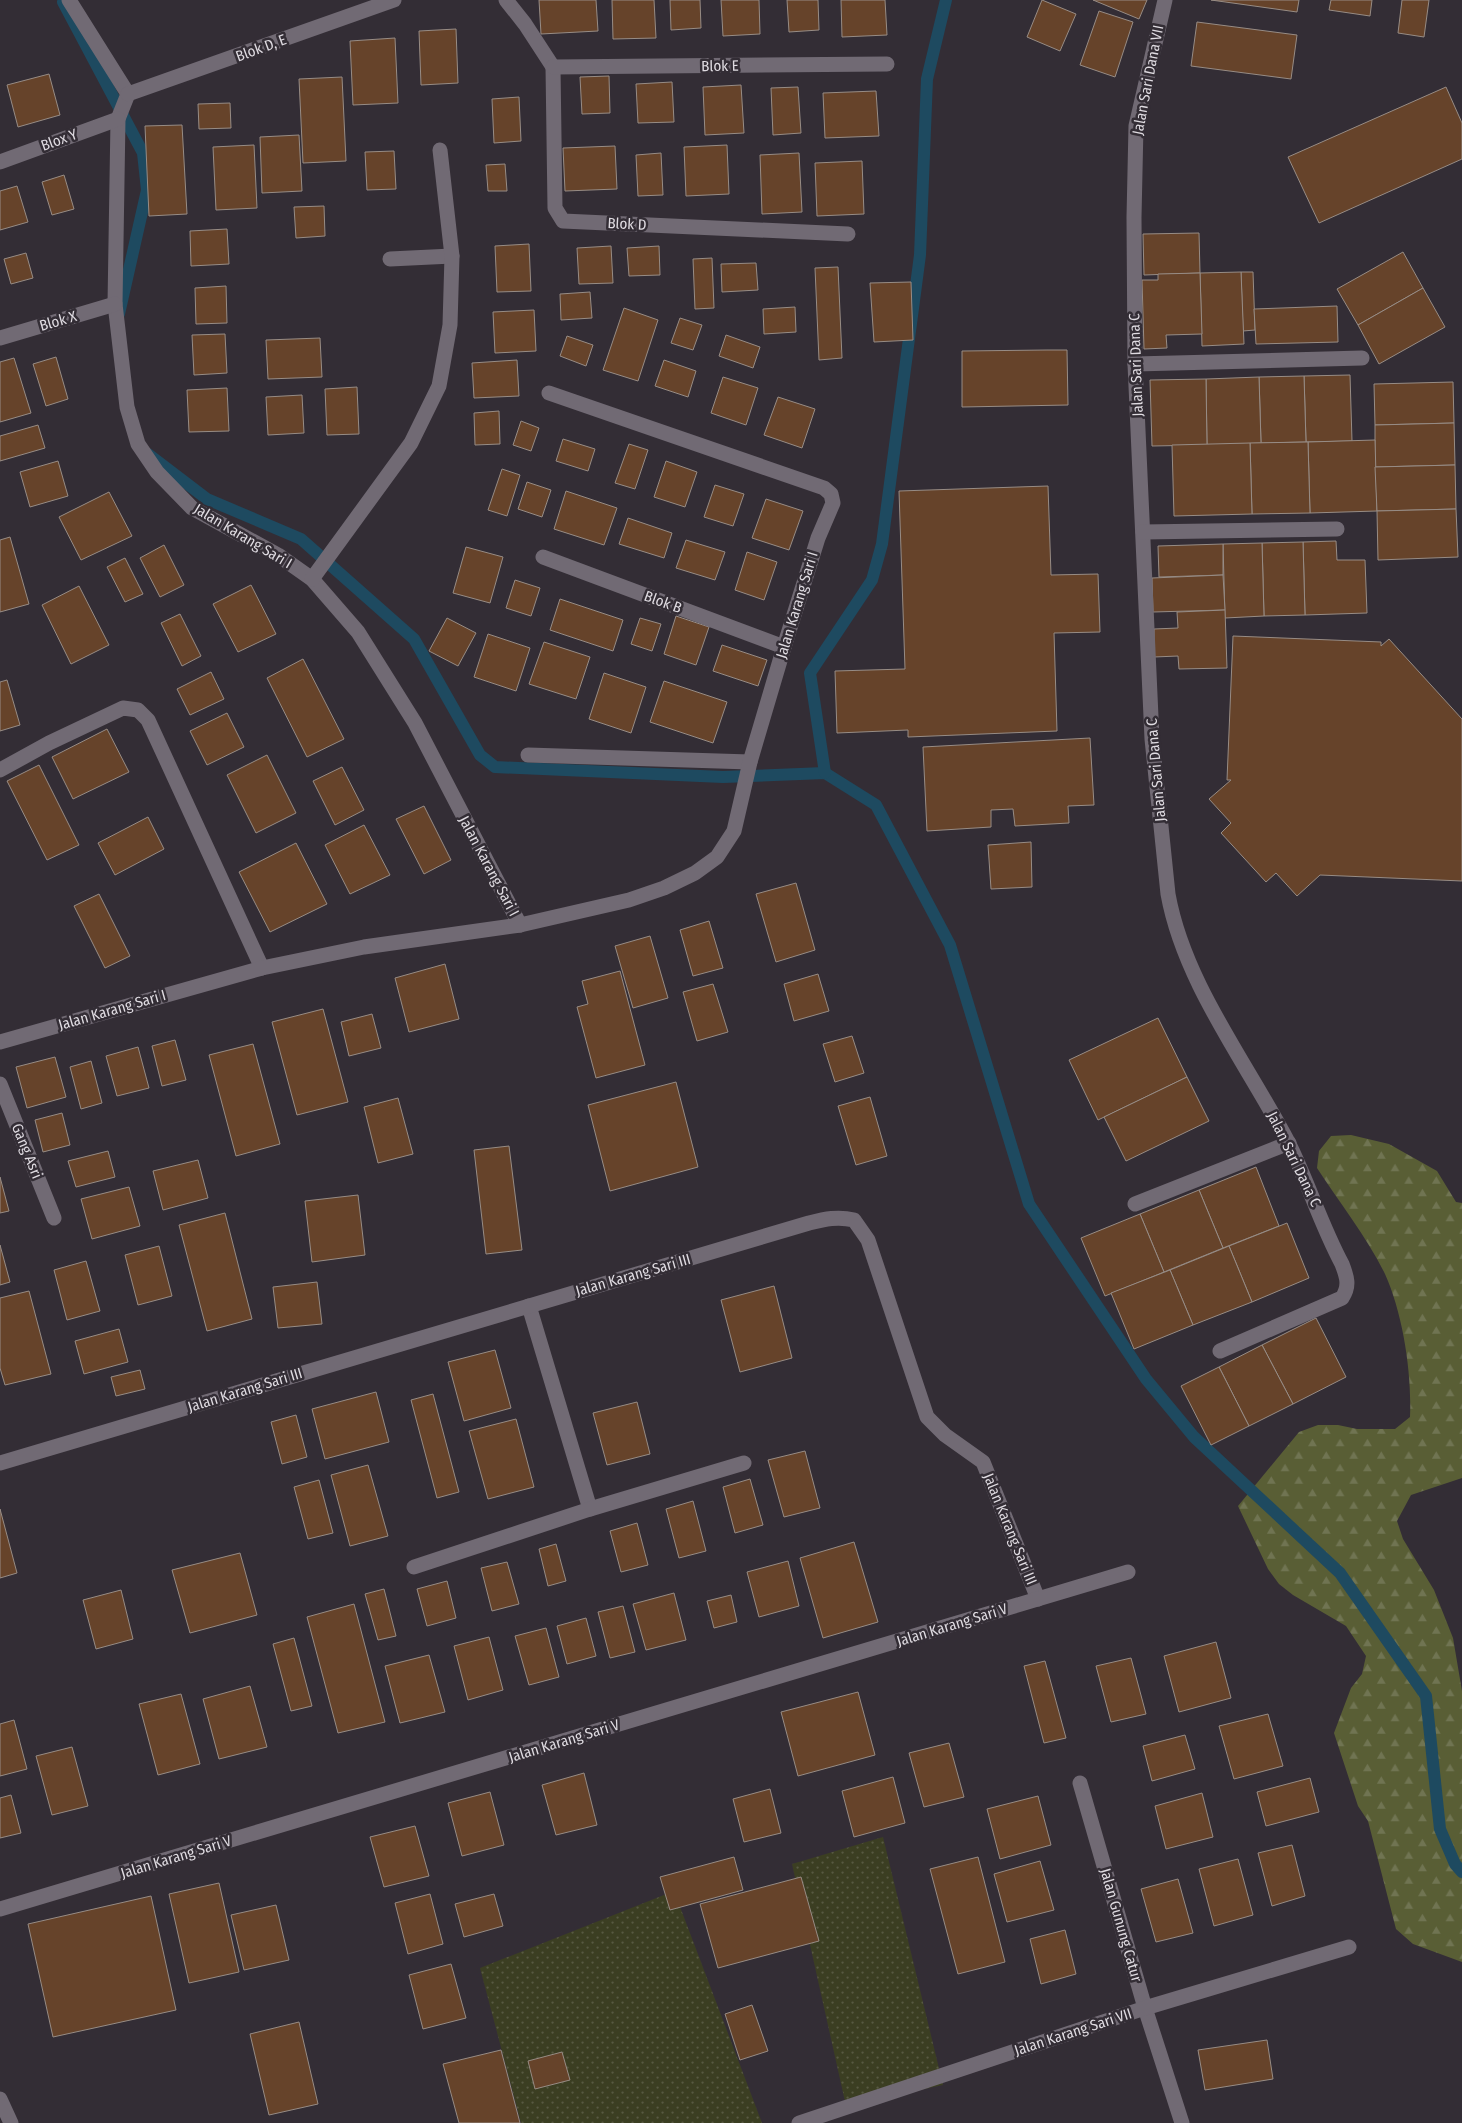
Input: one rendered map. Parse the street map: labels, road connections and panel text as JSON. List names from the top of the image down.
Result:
{
  "streets": {
    "street": [
      "Blok D, E",
      "Blok E",
      "Jalan Sari Dana VII",
      "Blox Y",
      "Blok D",
      "Blok X",
      "Jalan Sari Dana C",
      "Jalan Karang Sari I",
      "Blok B",
      "Gang Asri",
      "Jalan Karang Sari III",
      "Jalan Karang Sari V",
      "Jalan Gunung Catur",
      "Jalan Karang Sari VII"
    ]
  },
  "crossings": [
    ["Blok D, E", "Jalan Karang Sari I"],
    ["Blok E", "Blok D"],
    ["Jalan Sari Dana VII", "Jalan Sari Dana C"],
    ["Blox Y", "Jalan Karang Sari I"],
    ["Blok X", "Jalan Karang Sari I"],
    ["Jalan Karang Sari I", "Blok B"],
    ["Jalan Karang Sari III", "Jalan Karang Sari V"],
    ["Jalan Gunung Catur", "Jalan Karang Sari VII"]
  ]
}
